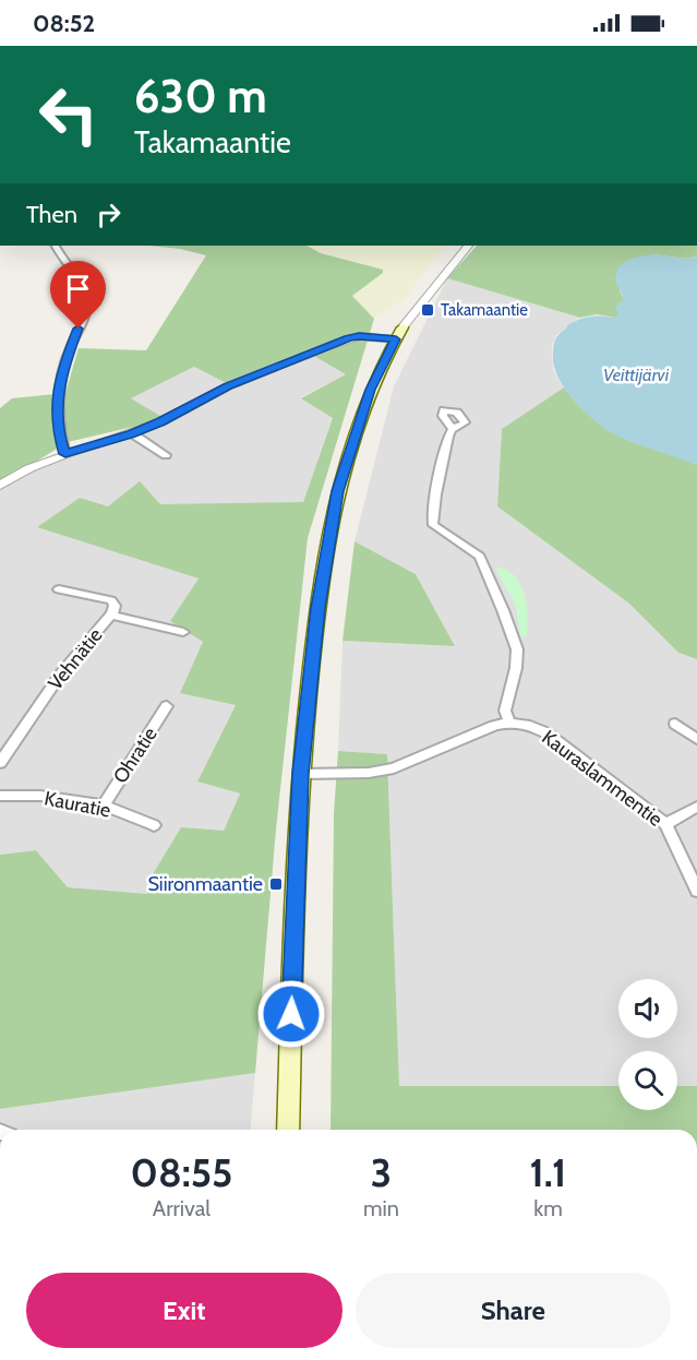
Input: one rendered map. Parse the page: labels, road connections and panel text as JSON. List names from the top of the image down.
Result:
{
  "streets": {
    "street": [
      "Vehnätie",
      "Ohratie",
      "Kauraslammentie",
      "Kauratie"
    ]
  },
  "crossings": [
    ["Ohratie", "Kauratie"]
  ],
  "water": ["Veittijärvi"],
  "places": {
    "transit": ["Takamaantie", "Siironmaantie"]
  },
  "page": {
    "status": "08:52",
    "turn": ["630 m", "Takamaantie"],
    "then": "Then",
    "eta": [
      "08:55",
      "Arrival",
      "3",
      "min",
      "1.1",
      "km"
    ],
    "buttons": ["Exit", "Share"]
  }
}
